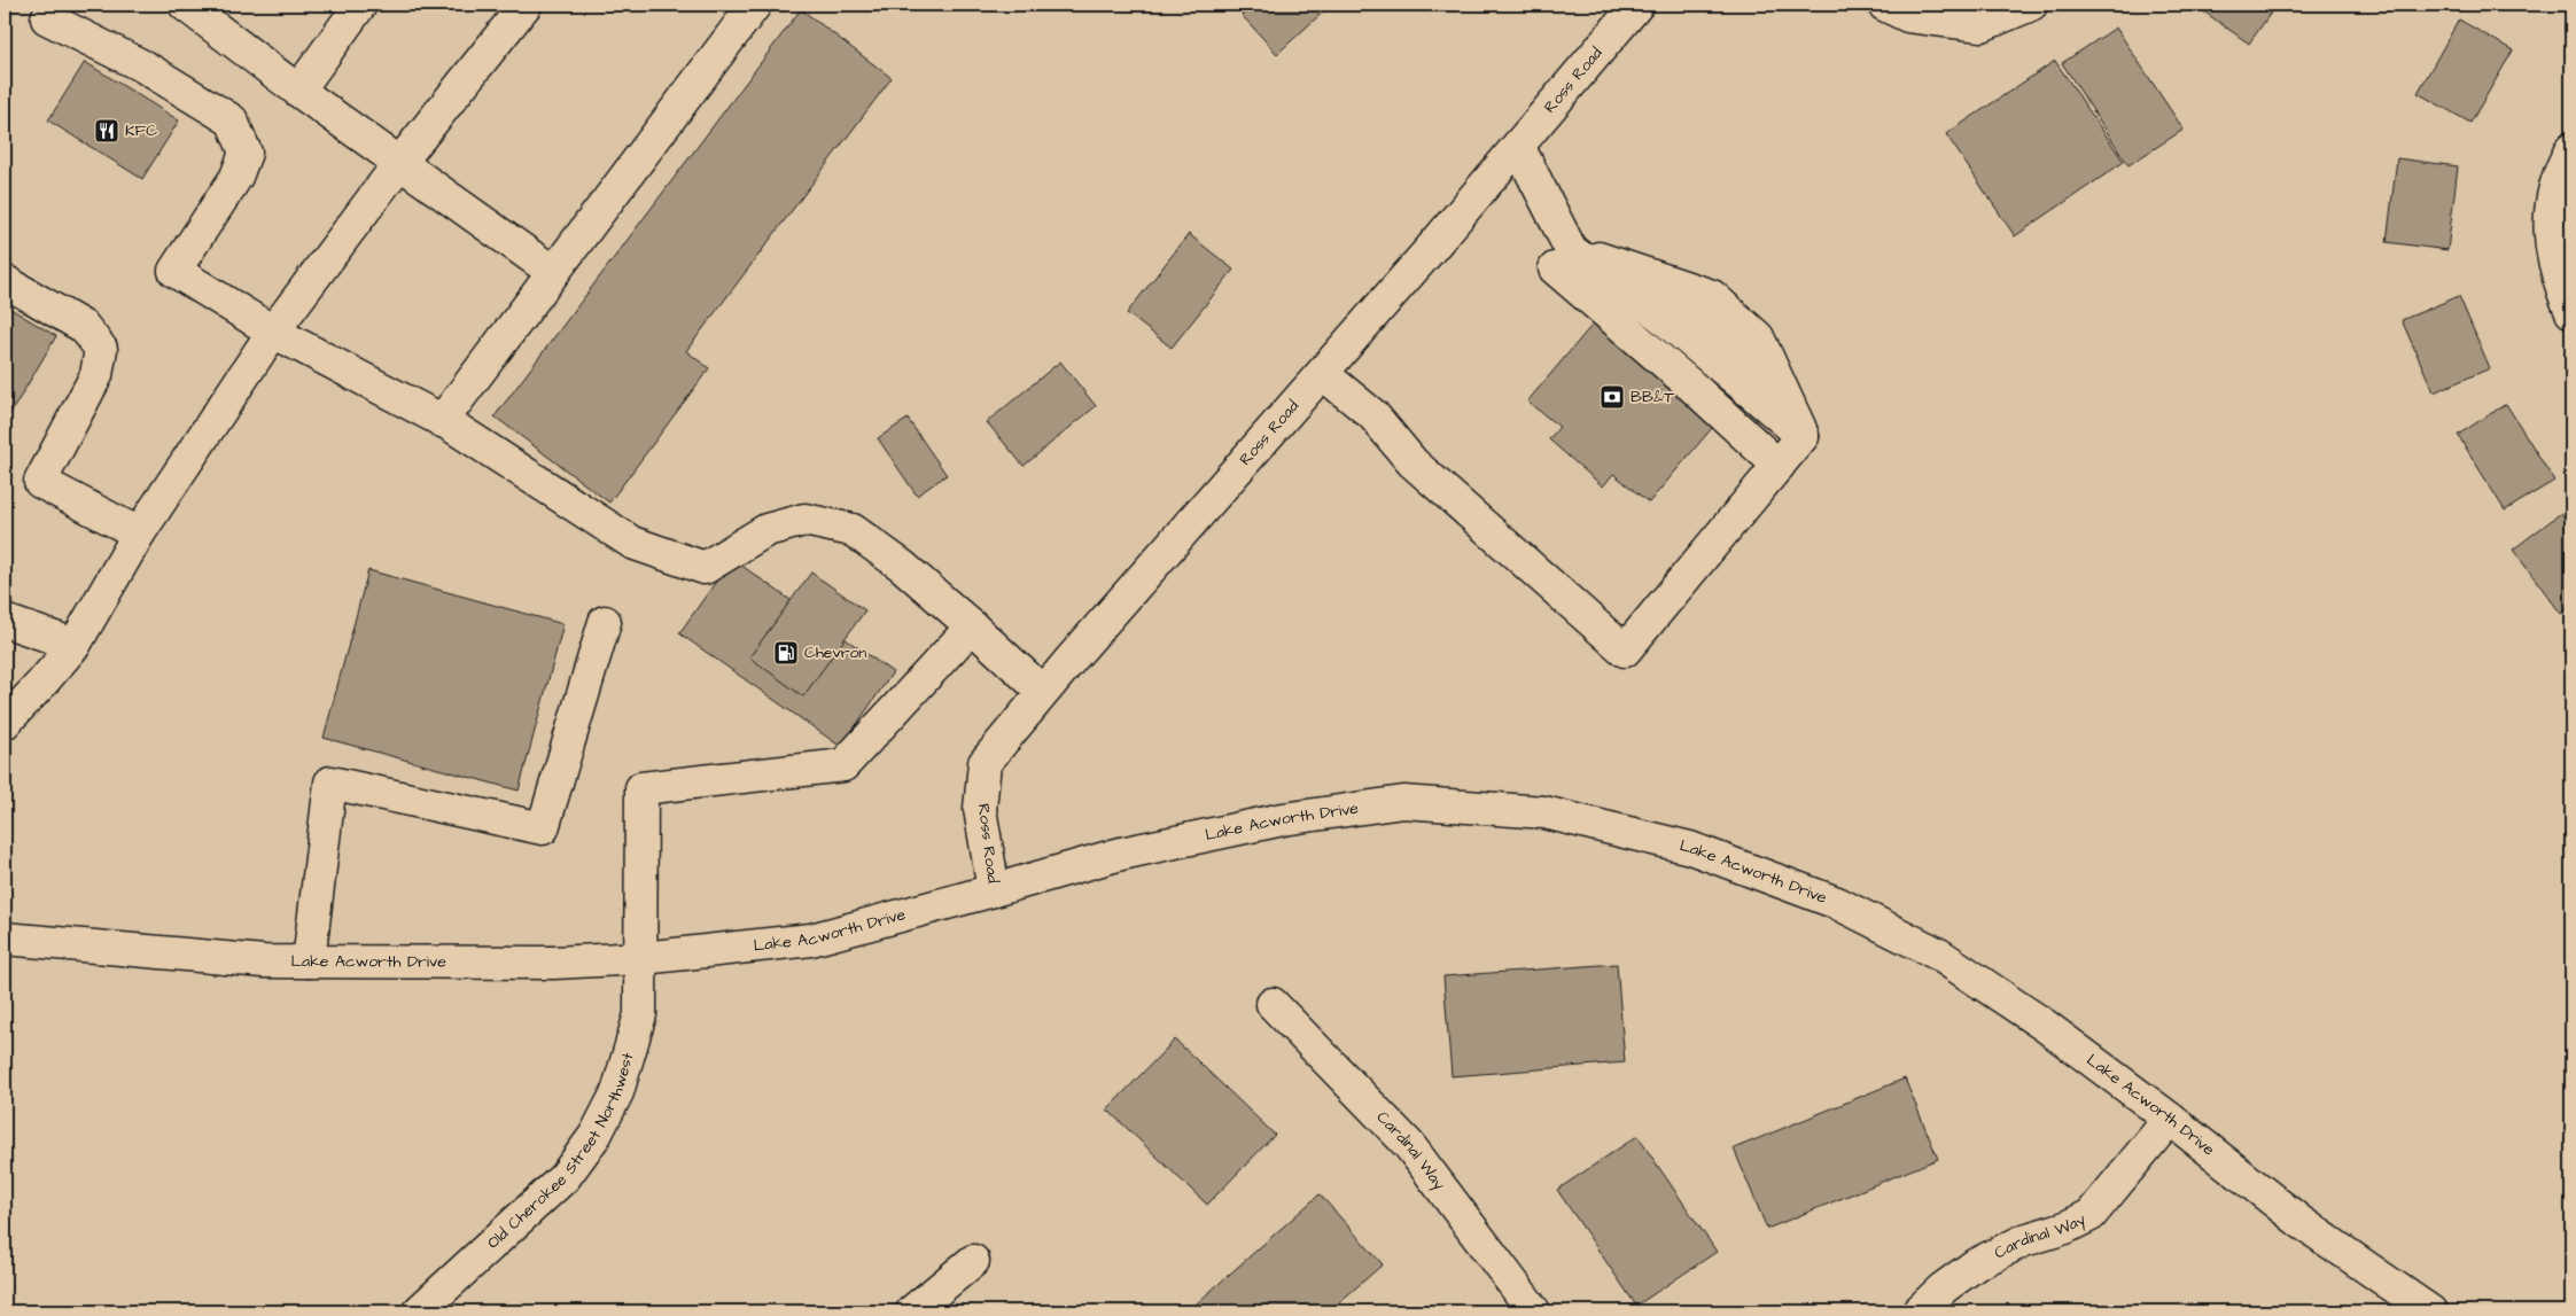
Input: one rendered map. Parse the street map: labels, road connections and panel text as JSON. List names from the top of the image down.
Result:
{
  "streets": {
    "street": [
      "Ross Road",
      "Lake Acworth Drive",
      "Old Cherokee Street Northwest",
      "Cardinal Way"
    ]
  },
  "crossings": [
    ["Ross Road", "Lake Acworth Drive"],
    ["Lake Acworth Drive", "Old Cherokee Street Northwest"],
    ["Lake Acworth Drive", "Cardinal Way"]
  ],
  "places": {
    "restaurant": ["KFC"],
    "bank": ["BB&T"],
    "fuel station": ["Chevron"]
  }
}
